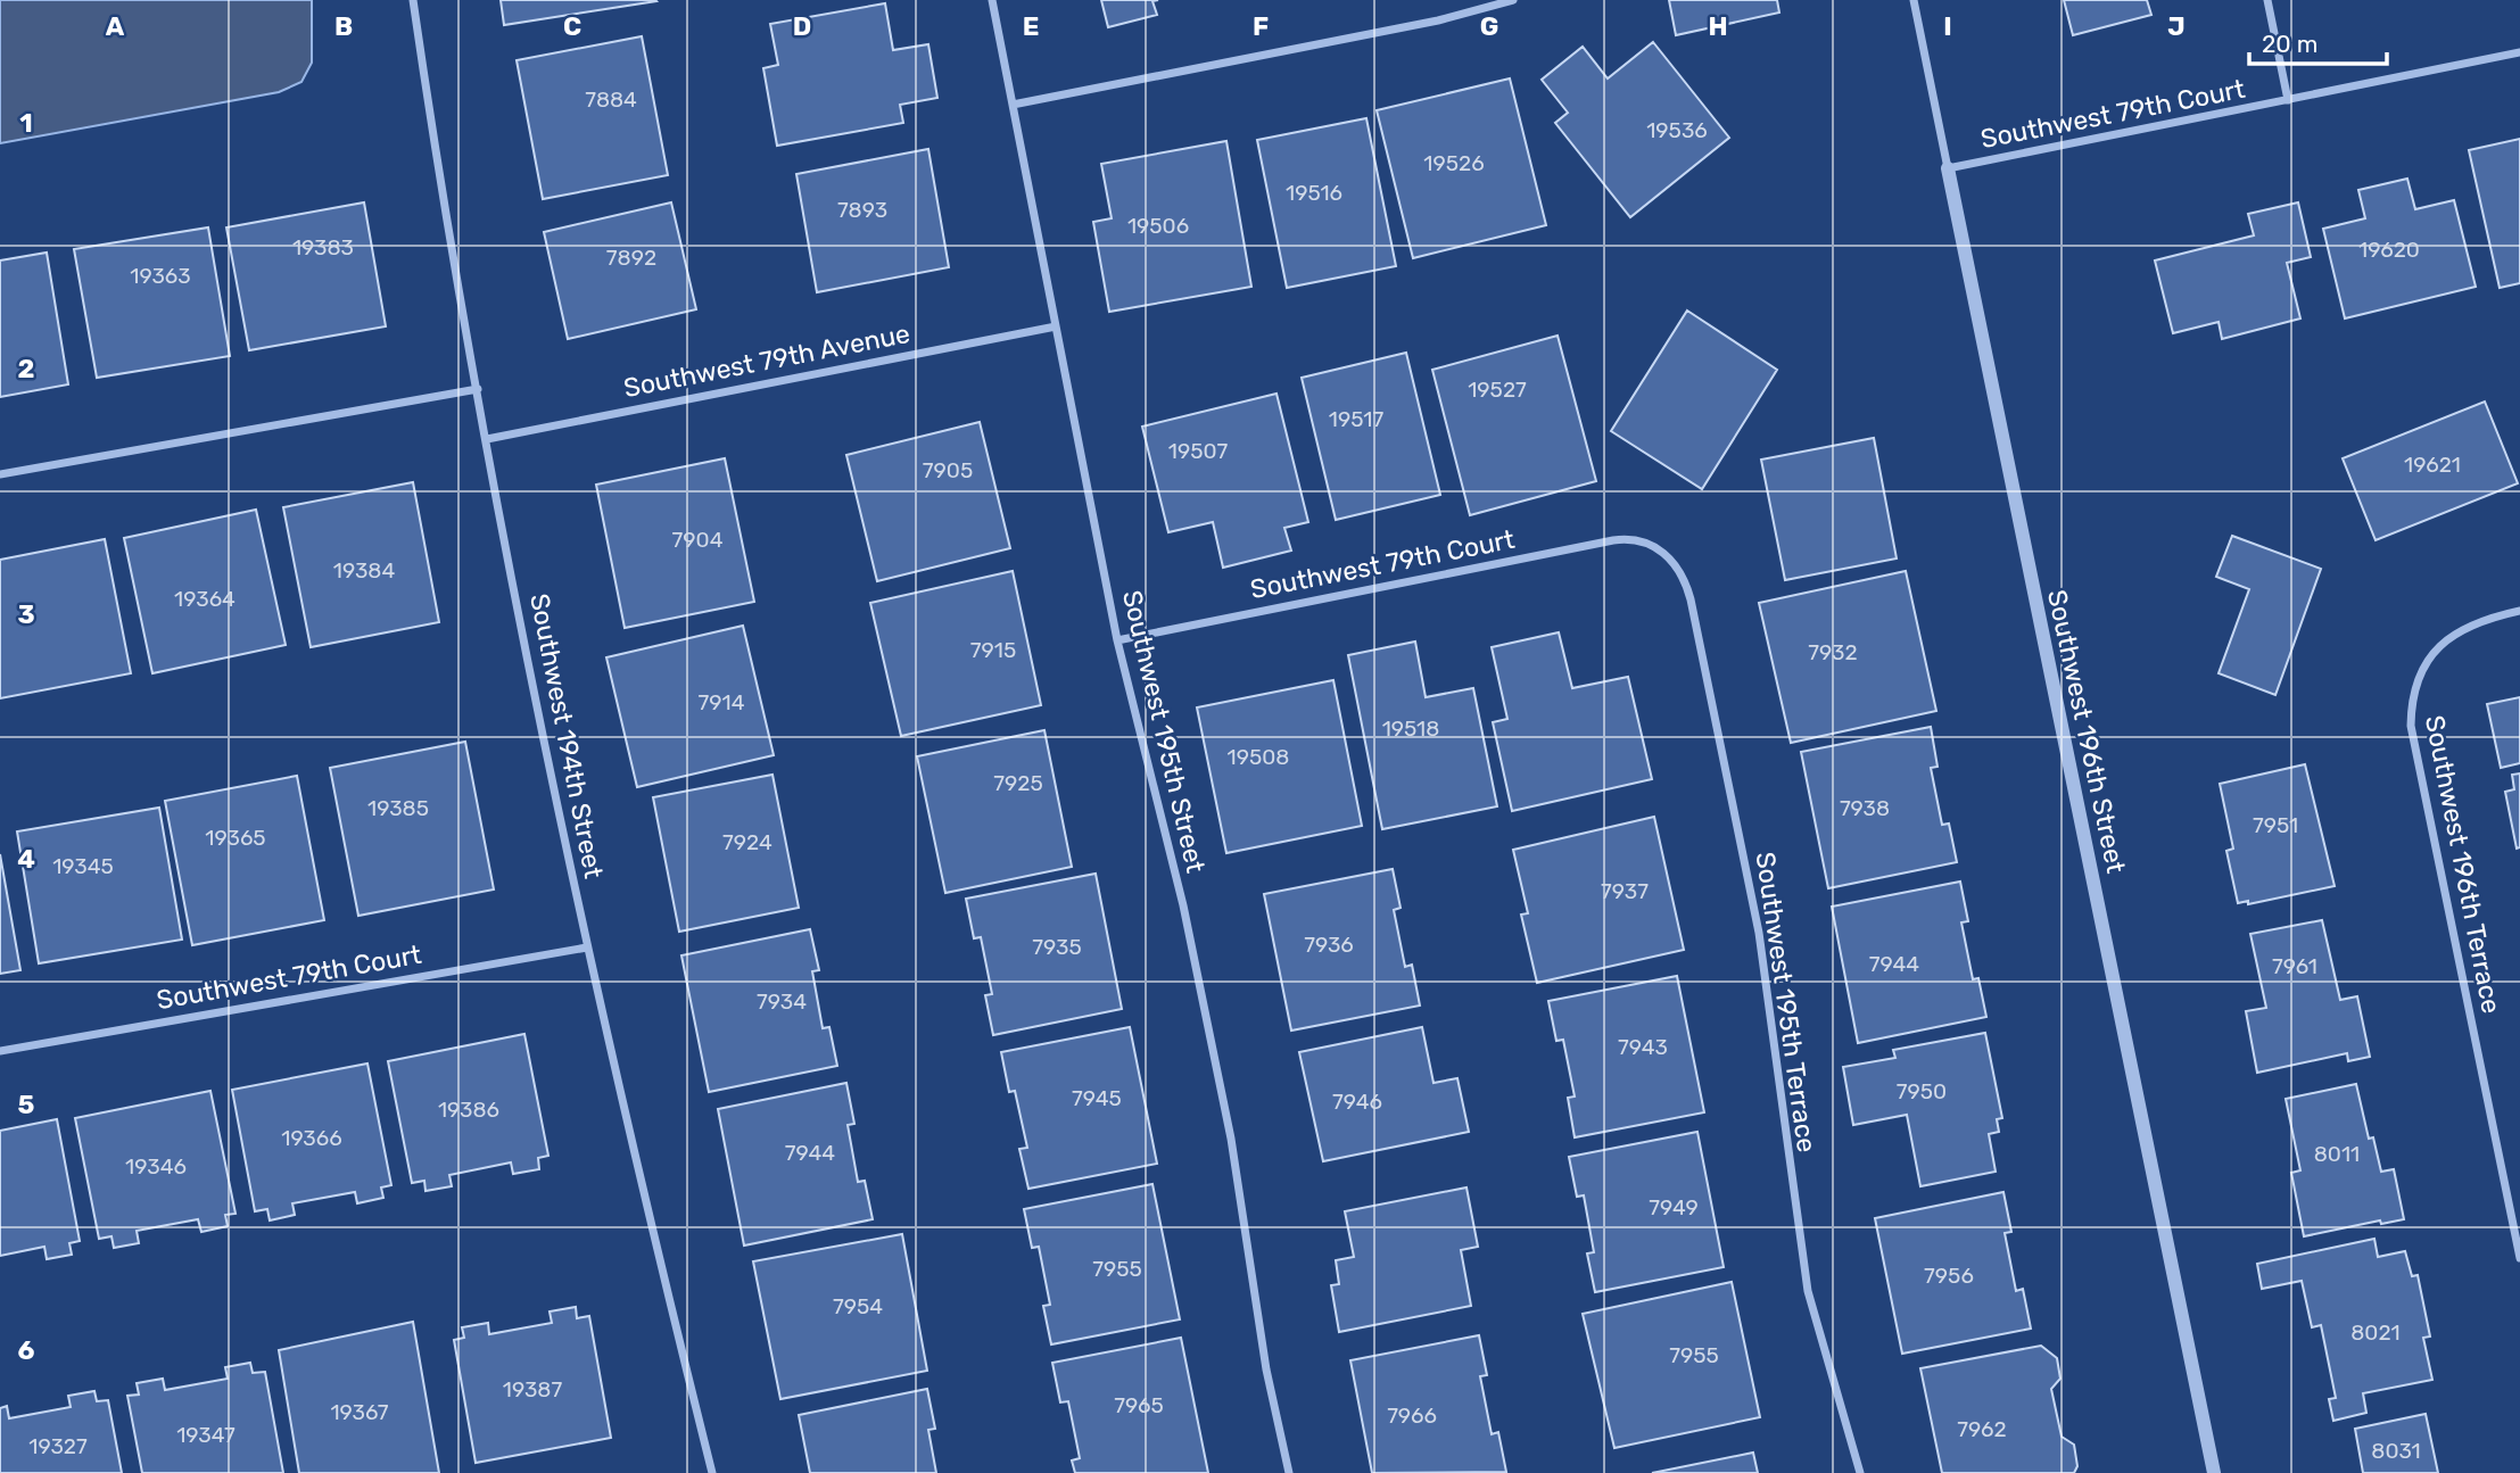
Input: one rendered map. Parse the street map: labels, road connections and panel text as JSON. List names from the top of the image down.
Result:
{
  "streets": {
    "street": [
      "Southwest 79th Court",
      "Southwest 79th Avenue",
      "Southwest 195th Street",
      "Southwest 196th Street",
      "Southwest 194th Street",
      "Southwest 196th Terrace",
      "Southwest 195th Terrace"
    ]
  },
  "crossings": [
    ["Southwest 79th Court", "Southwest 195th Street"],
    ["Southwest 79th Court", "Southwest 196th Street"],
    ["Southwest 79th Court", "Southwest 194th Street"],
    ["Southwest 79th Court", "Southwest 195th Terrace"],
    ["Southwest 79th Avenue", "Southwest 195th Street"],
    ["Southwest 79th Avenue", "Southwest 194th Street"]
  ],
  "house_numbers": [
    "7884",
    "19536",
    "19526",
    "19516",
    "7893",
    "19506",
    "19383",
    "19620",
    "7892",
    "19363",
    "19527",
    "19517",
    "19507",
    "19621",
    "7905",
    "7904",
    "19384",
    "19364",
    "7915",
    "7932",
    "7914",
    "19518",
    "19508",
    "7925",
    "19385",
    "7938",
    "7951",
    "19365",
    "7924",
    "19345",
    "7937",
    "7936",
    "7935",
    "7944",
    "7961",
    "7934",
    "7943",
    "7950",
    "7945",
    "7946",
    "19386",
    "19366",
    "7944",
    "8011",
    "19346",
    "7949",
    "7955",
    "7956",
    "7954",
    "8021",
    "7955",
    "19387",
    "7965",
    "19367",
    "7966",
    "7962",
    "19347",
    "19327",
    "8031"
  ],
  "scale_bar": "20 m",
  "grid": {
    "columns": [
      "A",
      "B",
      "C",
      "D",
      "E",
      "F",
      "G",
      "H",
      "I",
      "J"
    ],
    "rows": [
      "1",
      "2",
      "3",
      "4",
      "5",
      "6"
    ]
  }
}
